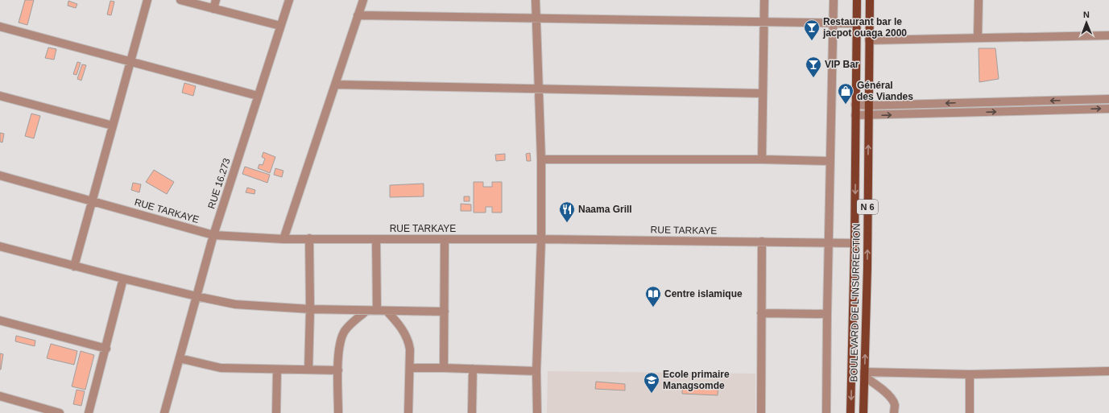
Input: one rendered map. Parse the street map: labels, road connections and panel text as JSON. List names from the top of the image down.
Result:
{
  "streets": {
    "main road": ["N 6", "BOULEVARD DE L'INSURRECTION"],
    "street": ["RUE 16.273", "RUE TARKAYE"]
  },
  "crossings": [
    ["RUE 16.273", "RUE TARKAYE"],
    ["RUE TARKAYE", "BOULEVARD DE L'INSURRECTION"]
  ],
  "places": {
    "bar": ["Restaurant bar le jacpot ouaga 2000", "VIP Bar"],
    "shop": ["Général des Viandes"],
    "restaurant": ["Naama Grill"],
    "library": ["Centre islamique"],
    "school or university": ["Ecole primaire Managsomde"]
  },
  "north": "top"
}
